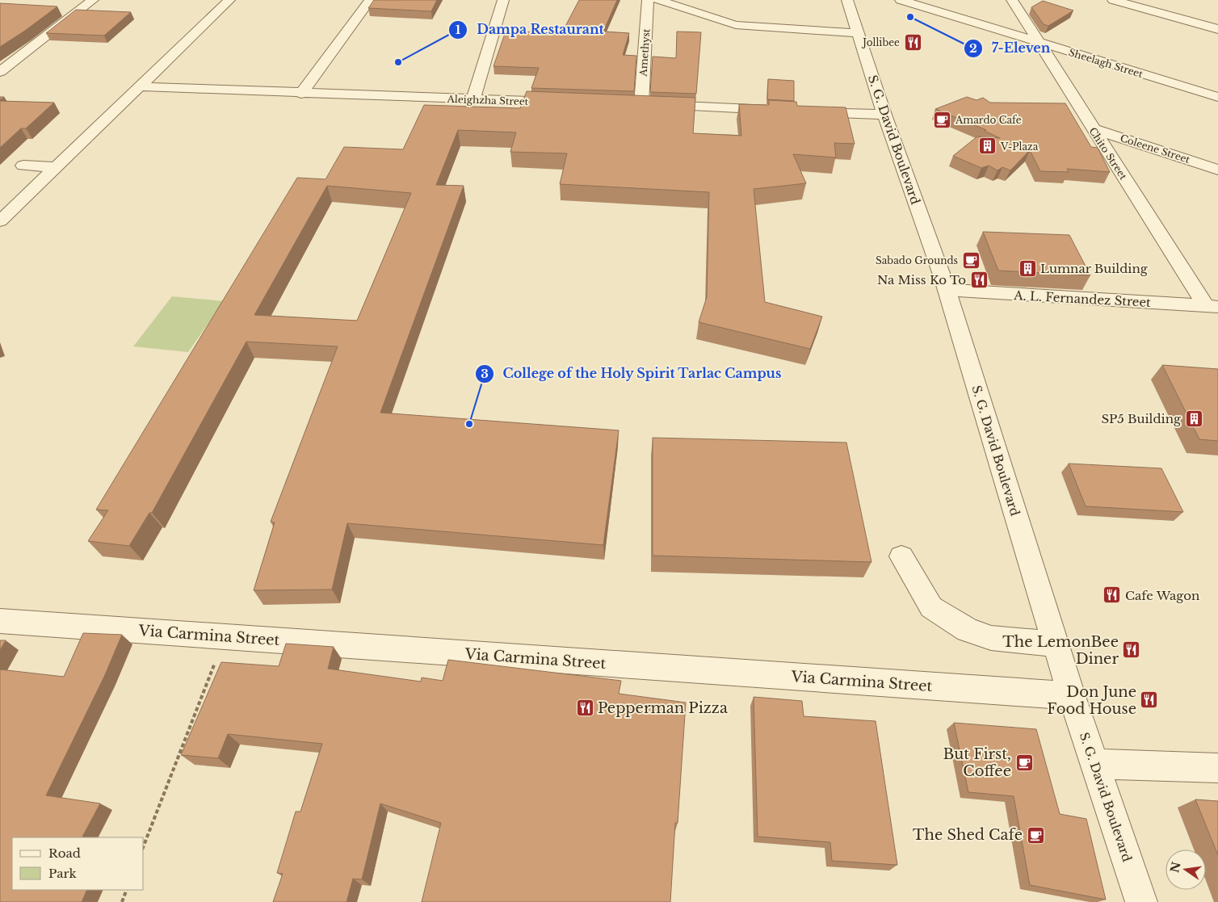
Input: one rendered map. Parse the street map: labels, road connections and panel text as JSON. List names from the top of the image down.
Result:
{
  "streets": {
    "street": [
      "Amethyst",
      "Sheelagh Street",
      "Aleighzha Street",
      "S. G. David Boulevard",
      "Coleene Street",
      "Chito Street",
      "A. L. Fernandez Street",
      "Via Carmina Street"
    ]
  },
  "crossings": [
    ["Sheelagh Street", "Chito Street"],
    ["S. G. David Boulevard", "A. L. Fernandez Street"],
    ["S. G. David Boulevard", "Via Carmina Street"],
    ["Coleene Street", "Chito Street"],
    ["Chito Street", "A. L. Fernandez Street"]
  ],
  "places": {
    "other": ["7-Eleven", "Dampa Restaurant", "College of the Holy Spirit Tarlac Campus"],
    "restaurant": [
      "Jollibee",
      "Na Miss Ko To",
      "Cafe Wagon",
      "The LemonBee Diner",
      "Don June Food House",
      "Pepperman Pizza"
    ],
    "cafe": [
      "Amardo Cafe",
      "Sabado Grounds",
      "But First, Coffee",
      "The Shed Cafe"
    ],
    "building": ["V-Plaza", "Lumnar Building", "SP5 Building"]
  },
  "legend": ["Road", "Park"],
  "north": "left"
}
